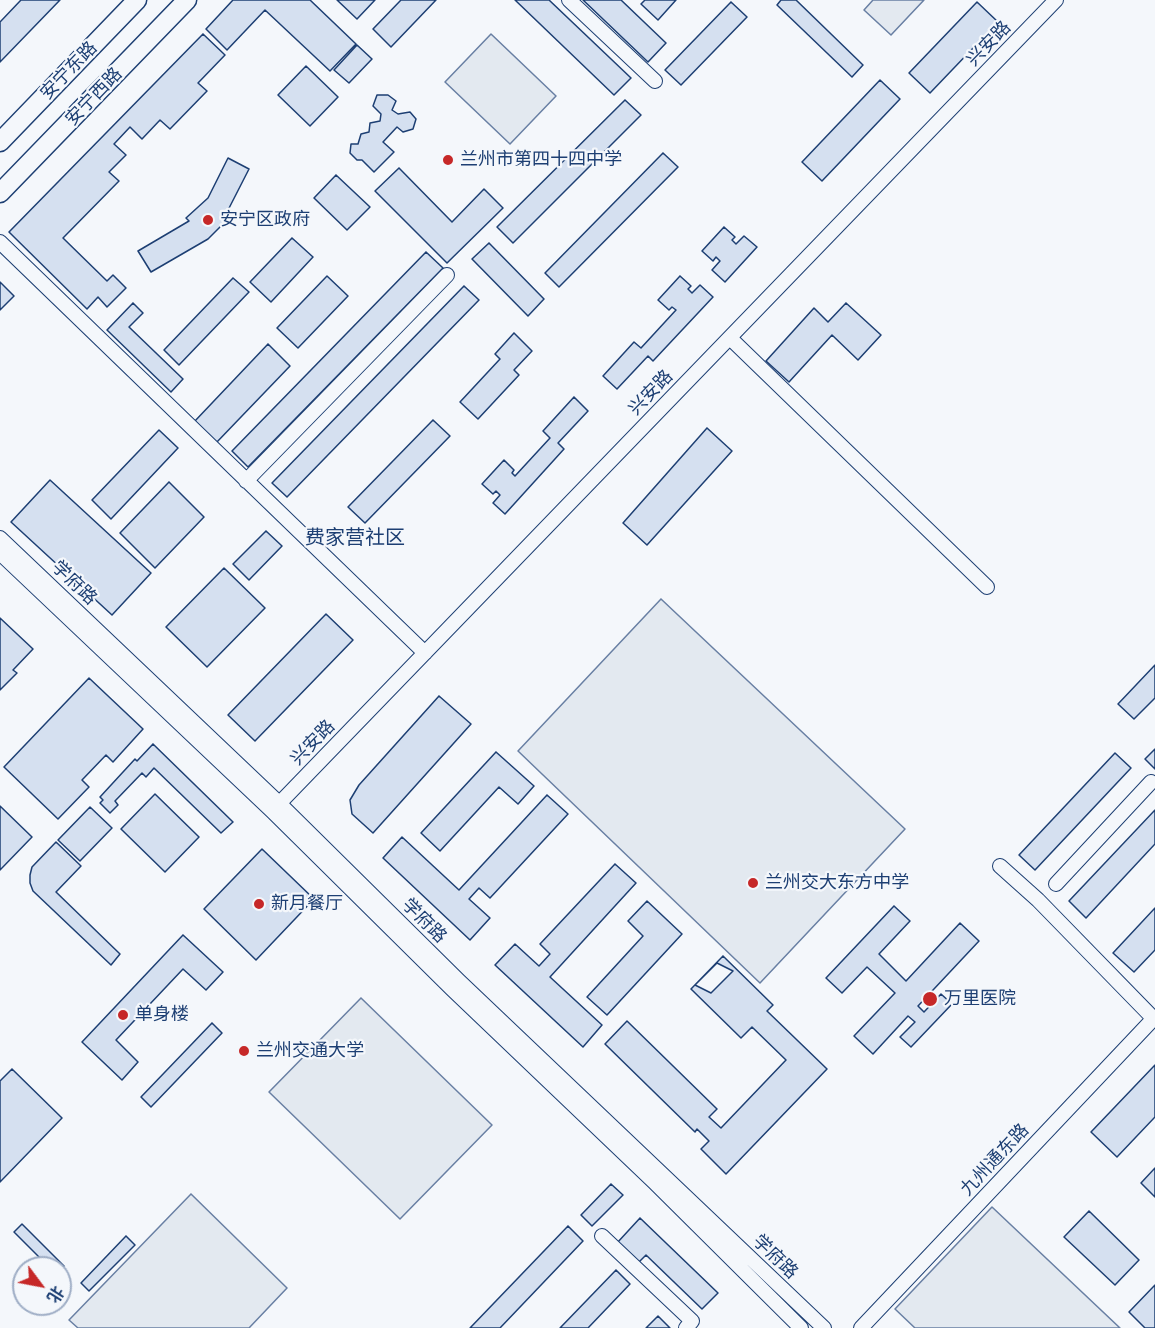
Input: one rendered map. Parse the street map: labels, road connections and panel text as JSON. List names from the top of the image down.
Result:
{
  "streets": {
    "main road": ["安宁东路", "安宁西路"],
    "street": ["兴安路", "学府路", "九州通东路"]
  },
  "crossings": [
    ["兴安路", "学府路"]
  ],
  "districts": ["费家营社区"],
  "places": [
    "兰州市第四十四中学",
    "安宁区政府",
    "兰州交大东方中学",
    "新月餐厅",
    "万里医院",
    "单身楼",
    "兰州交通大学"
  ],
  "north": "bottom right"
}
